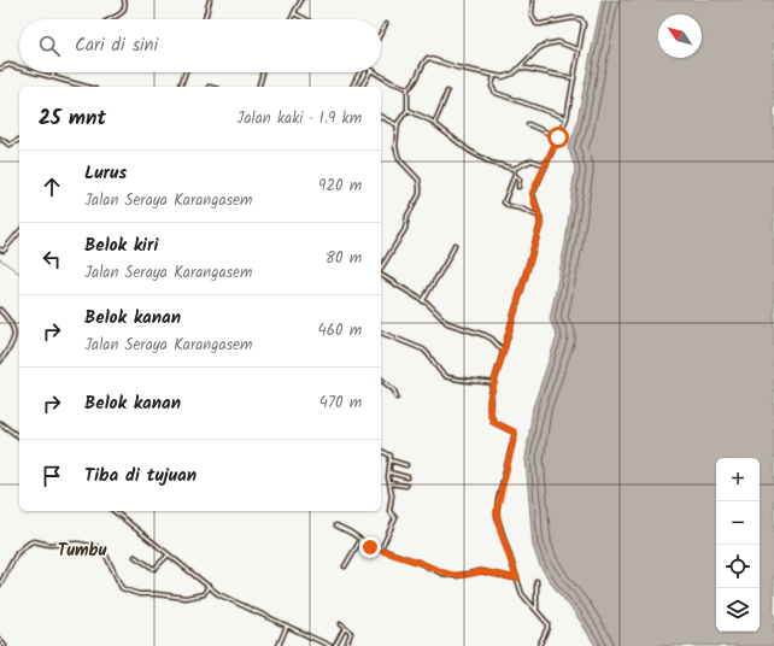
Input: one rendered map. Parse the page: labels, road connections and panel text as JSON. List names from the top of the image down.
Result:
{
  "districts": ["Tumbu"],
  "north": "top left",
  "page": {
    "search": "Cari di sini",
    "heading": ["25 mnt", "Jalan kaki · 1.9 km"],
    "list": [
      ["Lurus", "Jalan Seraya Karangasem", "920 m"],
      ["Belok kiri", "Jalan Seraya Karangasem", "80 m"],
      ["Belok kanan", "Jalan Seraya Karangasem", "460 m"],
      ["Belok kanan", "470 m"],
      "Tiba di tujuan"
    ],
    "map_buttons": ["+", "−"]
  }
}
